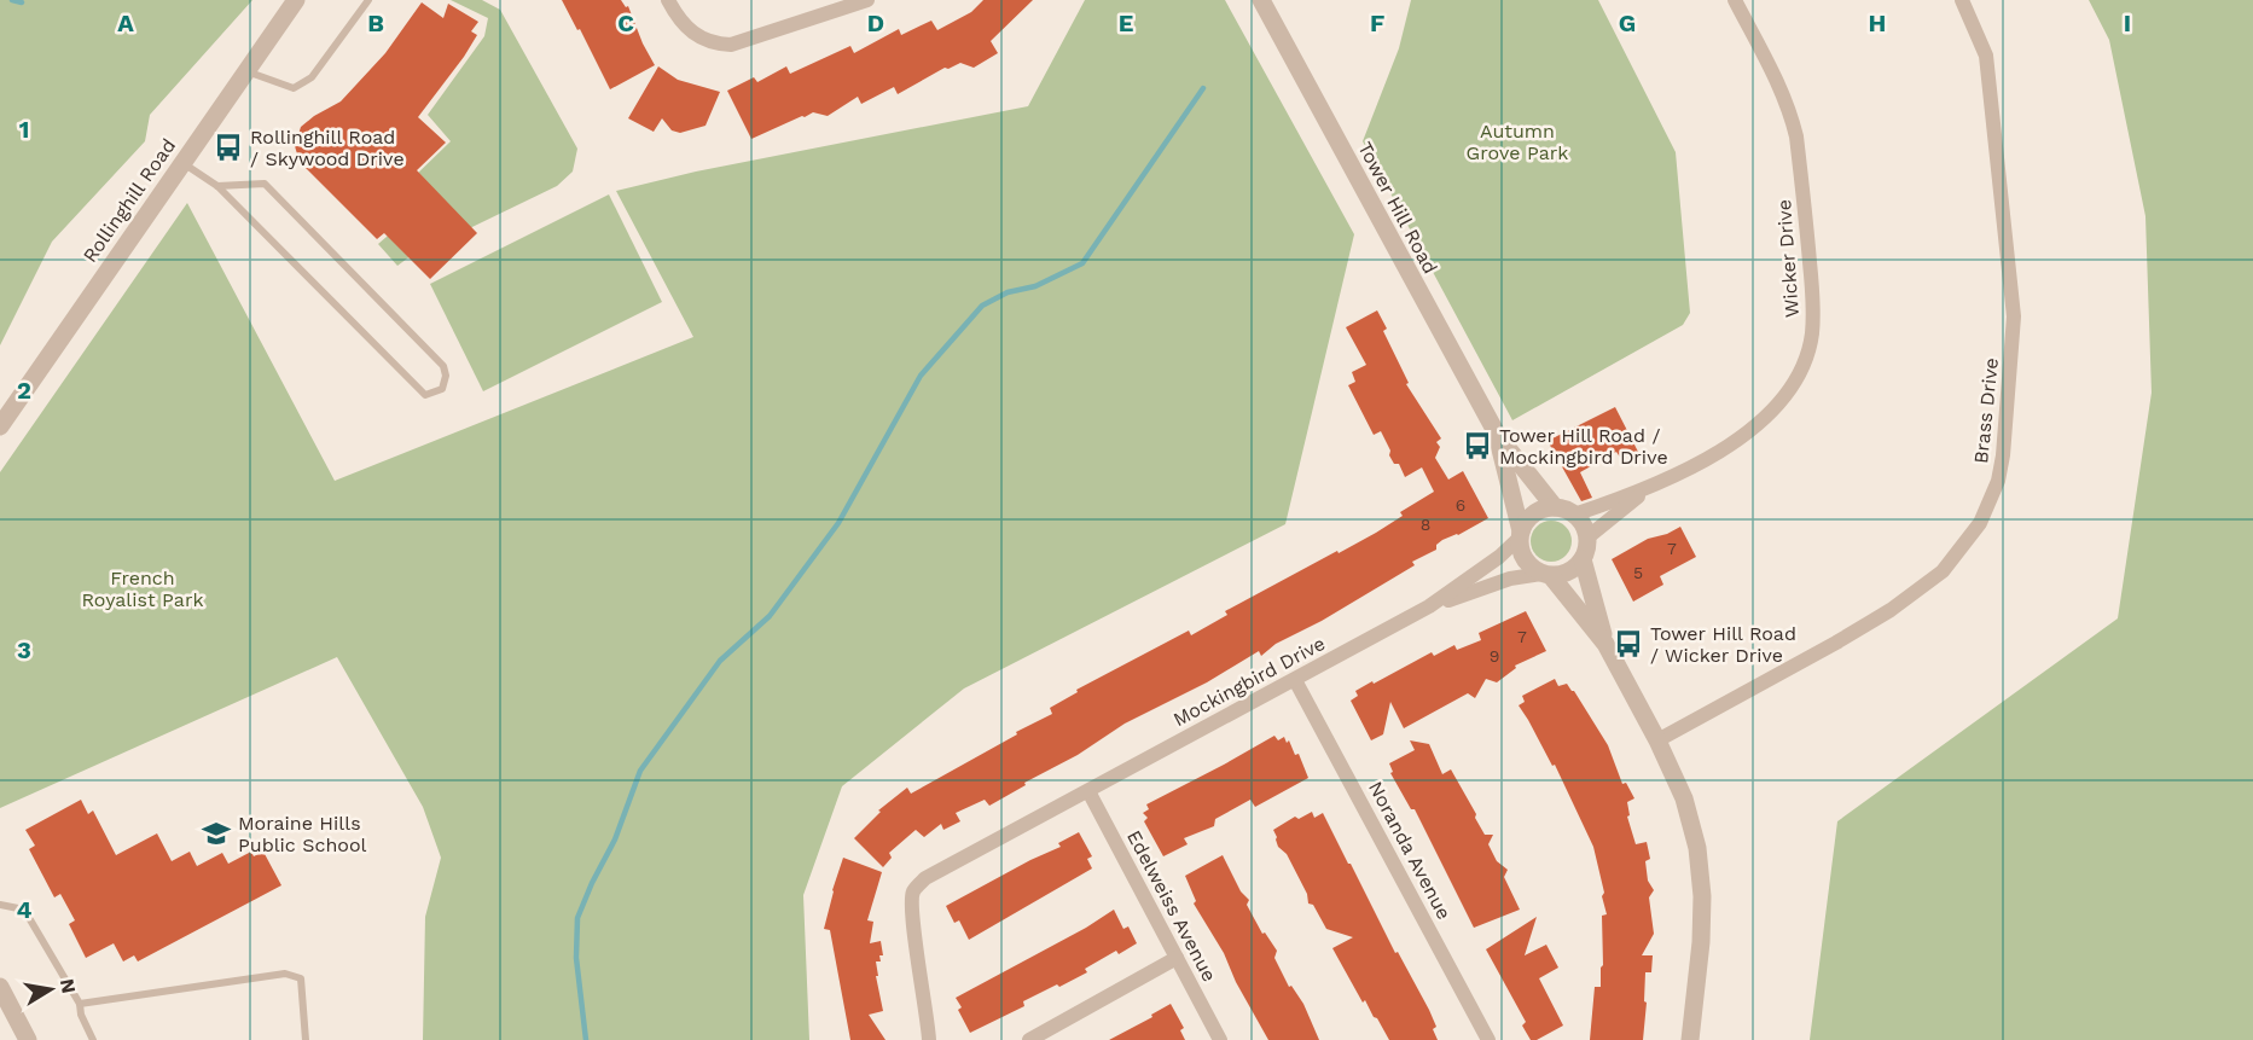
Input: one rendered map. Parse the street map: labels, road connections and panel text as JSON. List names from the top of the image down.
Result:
{
  "streets": {
    "street": [
      "Rollinghill Road",
      "Tower Hill Road",
      "Wicker Drive",
      "Brass Drive",
      "Mockingbird Drive",
      "Noranda Avenue",
      "Edelweiss Avenue"
    ]
  },
  "crossings": [
    ["Tower Hill Road", "Wicker Drive"],
    ["Tower Hill Road", "Mockingbird Drive"],
    ["Wicker Drive", "Mockingbird Drive"],
    ["Mockingbird Drive", "Noranda Avenue"],
    ["Mockingbird Drive", "Edelweiss Avenue"]
  ],
  "parks": ["Autumn Grove Park", "French Royalist Park"],
  "places": {
    "bus stop": ["Rollinghill Road / Skywood Drive", "Tower Hill Road / Mockingbird Drive", "Tower Hill Road / Wicker Drive"],
    "school or university": ["Moraine Hills Public School"]
  },
  "house_numbers": [
    "6",
    "8",
    "7",
    "5",
    "7",
    "9"
  ],
  "north": "right",
  "grid": {
    "columns": [
      "A",
      "B",
      "C",
      "D",
      "E",
      "F",
      "G",
      "H",
      "I"
    ],
    "rows": [
      "1",
      "2",
      "3",
      "4"
    ]
  }
}
